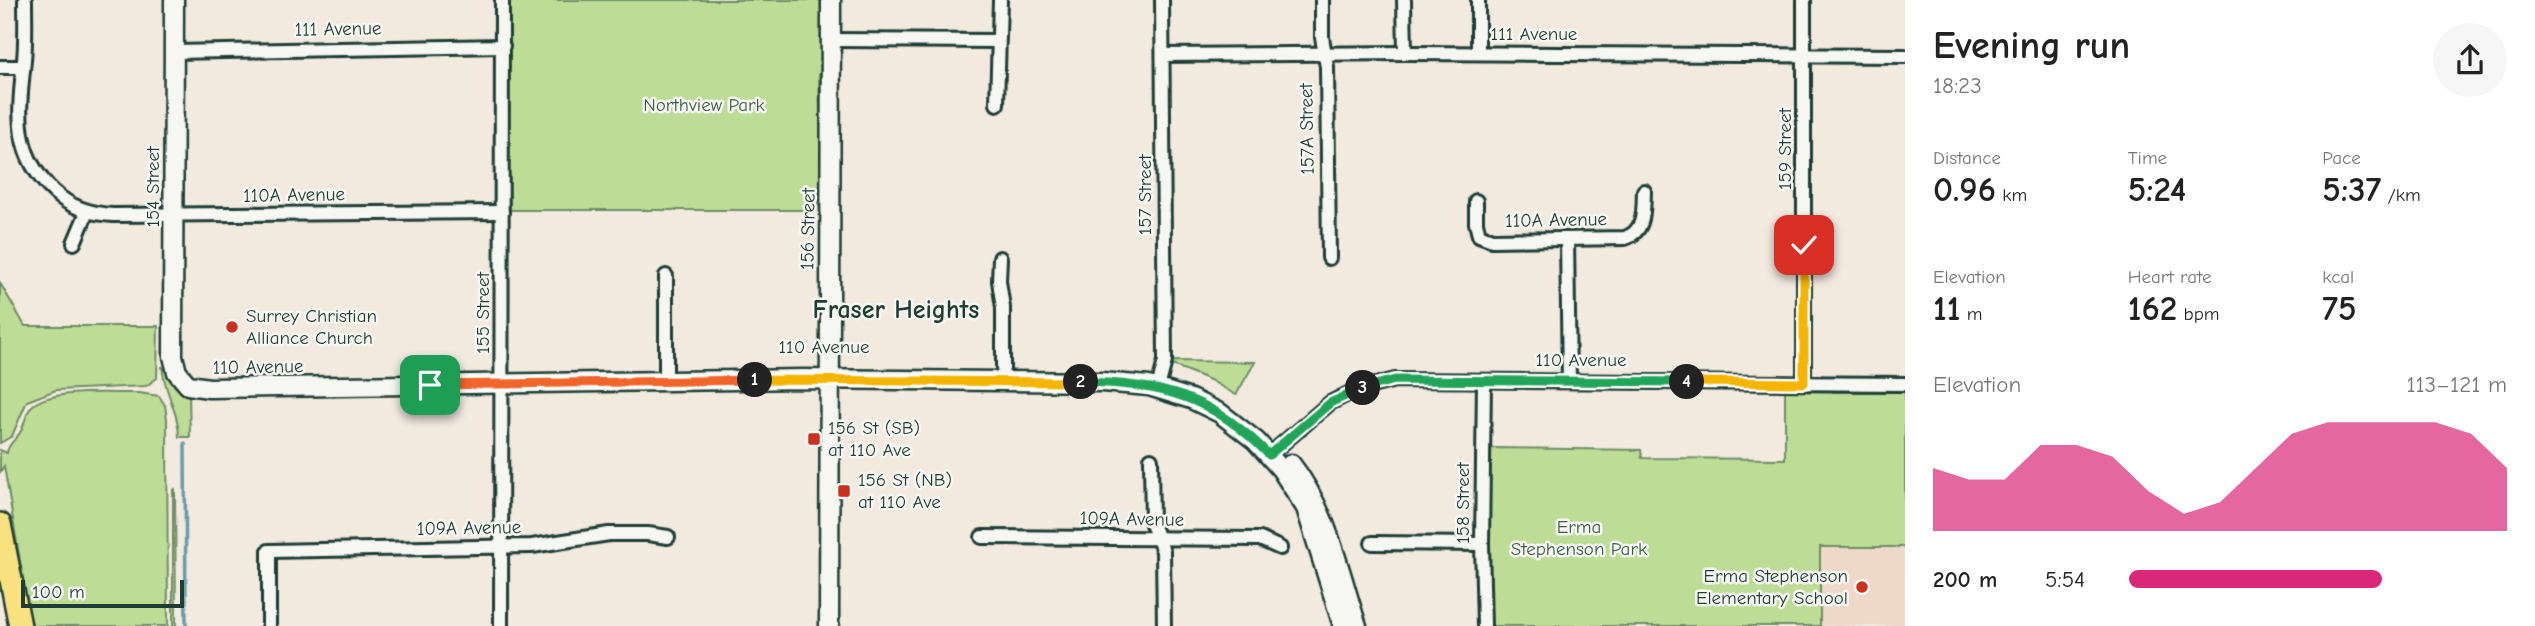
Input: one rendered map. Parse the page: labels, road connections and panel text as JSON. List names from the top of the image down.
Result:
{
  "streets": {
    "street": [
      "111 Avenue",
      "157A Street",
      "159 Street",
      "154 Street",
      "110A Avenue",
      "157 Street",
      "156 Street",
      "155 Street",
      "110 Avenue",
      "158 Street",
      "109A Avenue"
    ]
  },
  "crossings": [
    ["111 Avenue", "157A Street"],
    ["111 Avenue", "159 Street"],
    ["111 Avenue", "154 Street"],
    ["111 Avenue", "157 Street"],
    ["111 Avenue", "155 Street"],
    ["159 Street", "110 Avenue"],
    ["154 Street", "110A Avenue"],
    ["154 Street", "110 Avenue"],
    ["110A Avenue", "155 Street"],
    ["157 Street", "110 Avenue"],
    ["156 Street", "110 Avenue"],
    ["155 Street", "110 Avenue"],
    ["155 Street", "109A Avenue"],
    ["110 Avenue", "158 Street"]
  ],
  "districts": ["Fraser Heights"],
  "parks": ["Northview Park", "Erma Stephenson Park"],
  "places": {
    "other": ["Surrey Christian Alliance Church", "Erma Stephenson Elementary School"],
    "transit": ["156 St (SB) at 110 Ave", "156 St (NB) at 110 Ave"]
  },
  "scale_bar": "100 m",
  "page": {
    "heading": ["Evening run", "18:23"],
    "stats": [
      ["Distance", "0.96 km"],
      ["Time", "5:24"],
      ["Pace", "5:37 /km"],
      ["Elevation", "11 m"],
      ["Heart rate", "162 bpm"],
      ["kcal", "75"]
    ],
    "chart": ["Elevation", "113–121 m"],
    "pins": [
      "1",
      "2",
      "4",
      "3"
    ],
    "list": [
      {
        "name": "200 m",
        "note": "5:54"
      }
    ],
    "scale": "100 m"
  }
}
